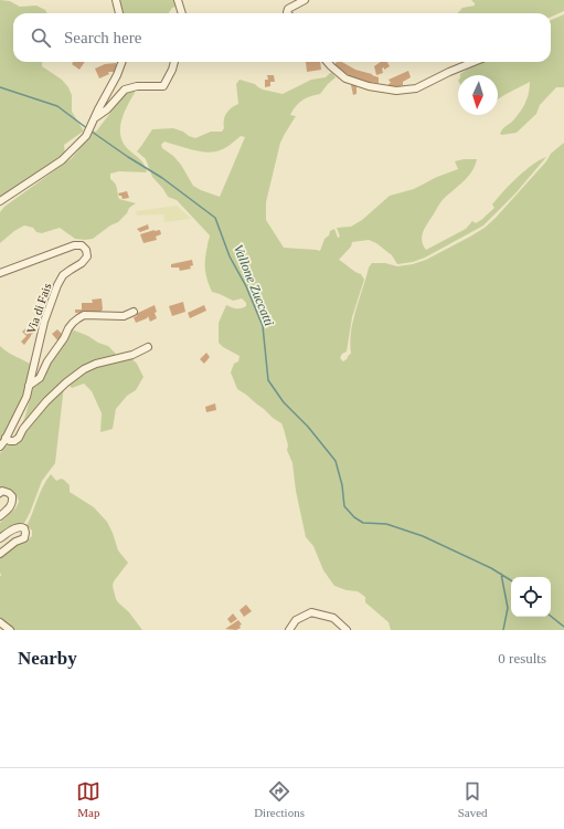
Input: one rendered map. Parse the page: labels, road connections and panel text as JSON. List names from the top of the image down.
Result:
{
  "streets": {
    "street": ["Via di Fais"]
  },
  "water": ["Vallone Zuccatti"],
  "north": "bottom",
  "page": {
    "search": "Search here",
    "heading": ["Nearby", "0 results"],
    "nav": ["Map", "Directions", "Saved"]
  }
}
